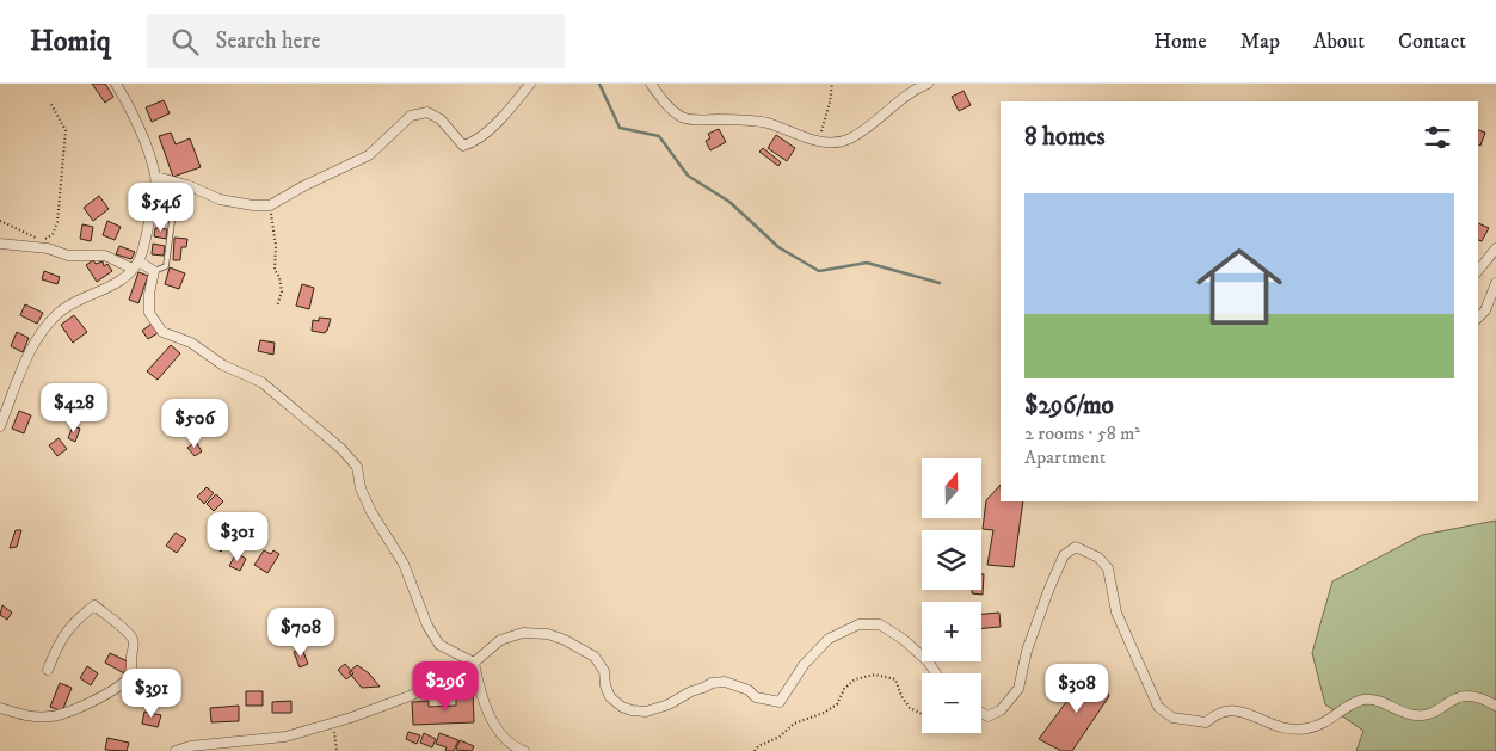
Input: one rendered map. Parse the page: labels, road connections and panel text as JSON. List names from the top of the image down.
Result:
{
  "north": "top",
  "page": {
    "header": "Homiq",
    "search": "Search here",
    "nav": [
      "Home",
      "Map",
      "About",
      "Contact"
    ],
    "heading": "8 homes",
    "list": [
      {
        "name": "$296/mo",
        "note": "2 rooms · 58 m² · Apartment"
      }
    ],
    "price": [
      "$546",
      "$428",
      "$506",
      "$301",
      "$708",
      "$296",
      "$308",
      "$391"
    ],
    "map_buttons": ["+", "−"]
  }
}
